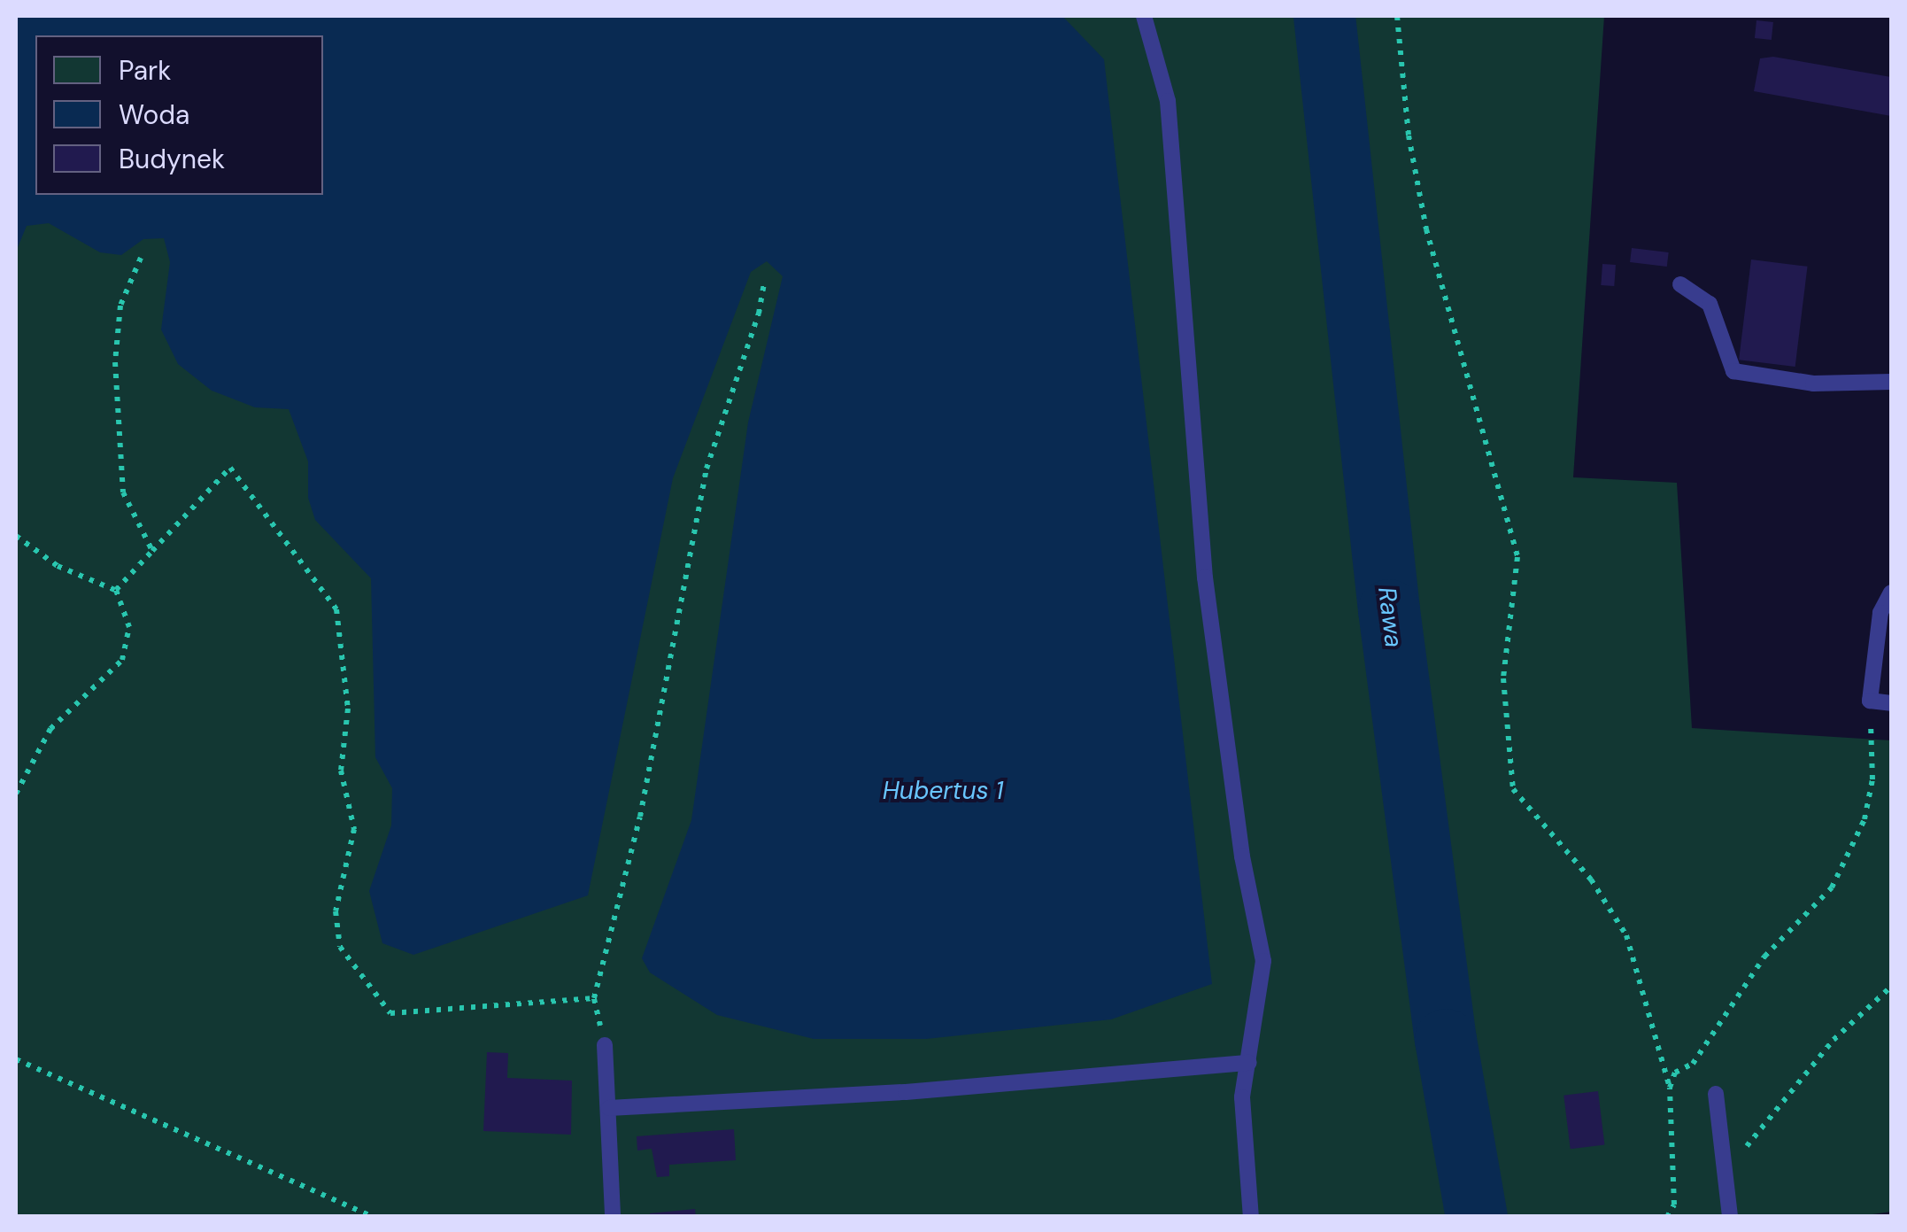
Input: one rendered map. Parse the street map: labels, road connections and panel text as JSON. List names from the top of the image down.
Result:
{
  "water": ["Rawa", "Hubertus 1"],
  "legend": ["Park", "Woda", "Budynek"]
}
